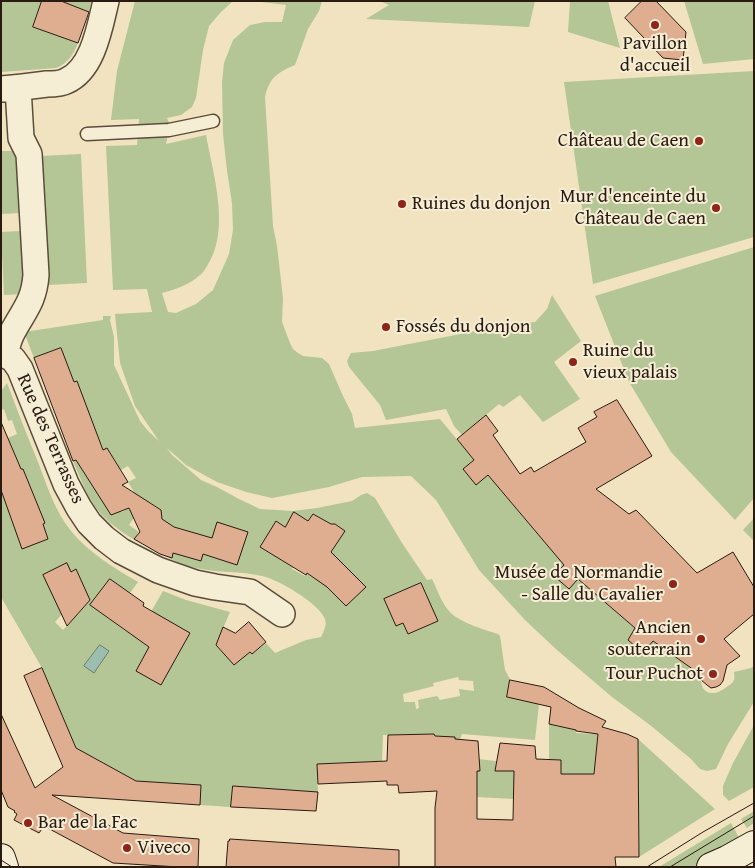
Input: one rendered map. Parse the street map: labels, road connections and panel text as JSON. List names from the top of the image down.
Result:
{
  "streets": {
    "street": ["Rue des Terrasses"]
  },
  "places": [
    "Pavillon d'accueil",
    "Château de Caen",
    "Ruines du donjon",
    "Mur d'enceinte du Château de Caen",
    "Fossés du donjon",
    "Ruine du vieux palais",
    "Musée de Normandie - Salle du Cavalier",
    "Ancien souterrain",
    "Tour Puchot",
    "Bar de la Fac",
    "Viveco"
  ]
}
